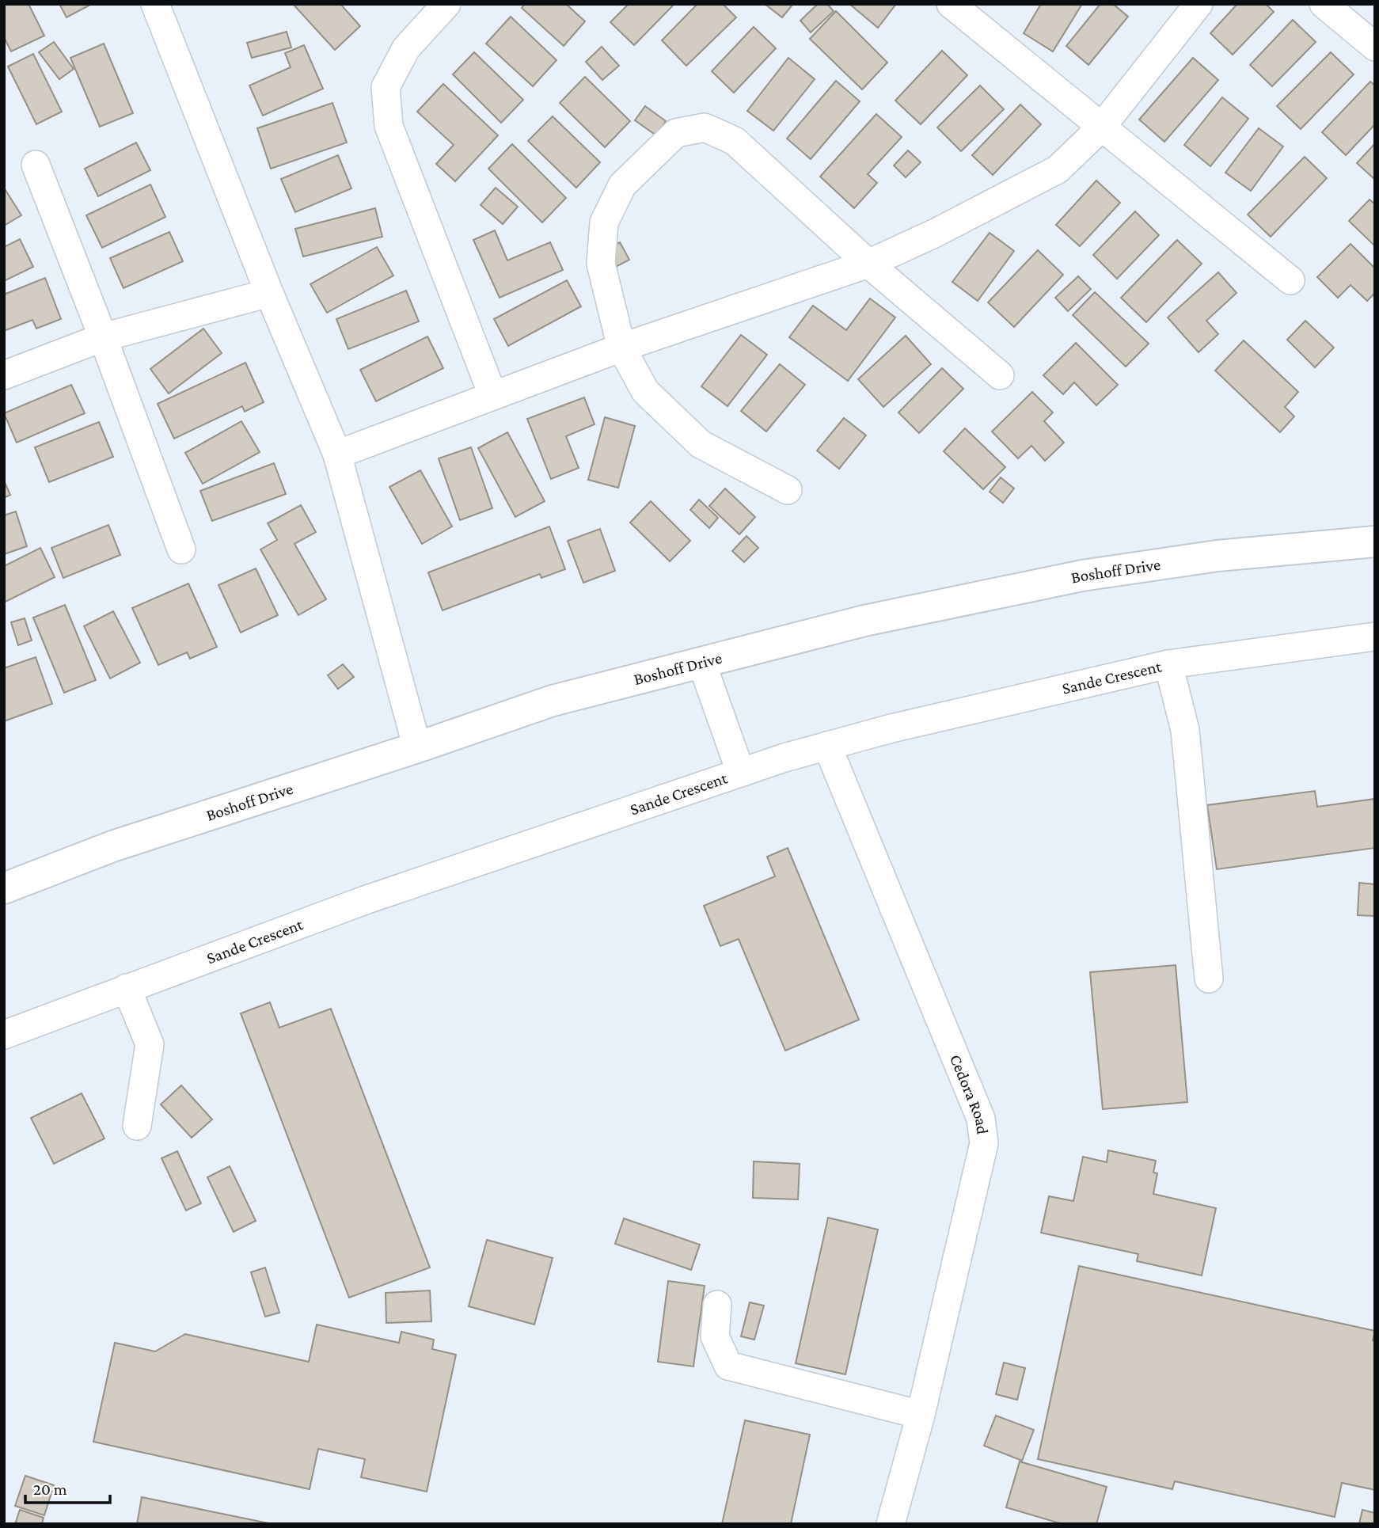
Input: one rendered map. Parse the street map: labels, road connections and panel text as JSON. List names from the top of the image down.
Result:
{
  "streets": {
    "main road": ["Boshoff Drive"],
    "street": ["Sande Crescent", "Cedora Road"]
  },
  "crossings": [
    ["Sande Crescent", "Cedora Road"]
  ],
  "scale_bar": "20 m"
}
